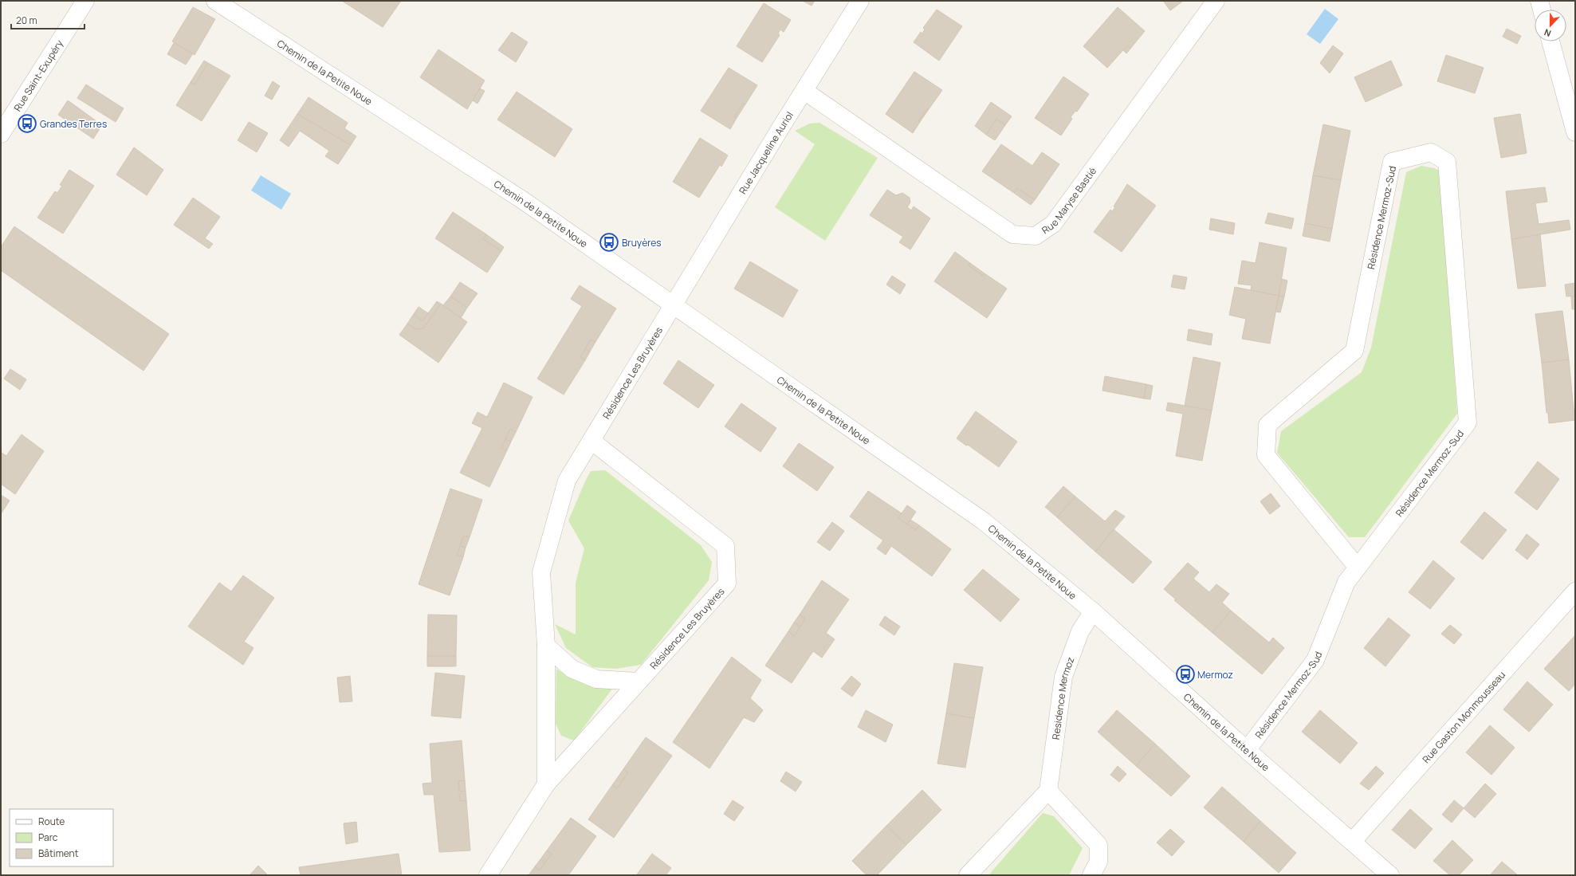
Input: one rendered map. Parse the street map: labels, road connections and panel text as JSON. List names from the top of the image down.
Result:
{
  "streets": {
    "street": [
      "Chemin de la Petite Noue",
      "Rue Saint-Exupéry",
      "Rue Jacqueline Auriol",
      "Rue Maryse Bastié",
      "Résidence Mermoz-Sud",
      "Résidence Les Bruyères",
      "Residence Mermoz",
      "Rue Gaston Monmousseau"
    ]
  },
  "crossings": [
    ["Chemin de la Petite Noue", "Rue Jacqueline Auriol"],
    ["Chemin de la Petite Noue", "Résidence Mermoz-Sud"],
    ["Chemin de la Petite Noue", "Résidence Les Bruyères"],
    ["Chemin de la Petite Noue", "Residence Mermoz"],
    ["Chemin de la Petite Noue", "Rue Gaston Monmousseau"],
    ["Rue Jacqueline Auriol", "Rue Maryse Bastié"],
    ["Rue Jacqueline Auriol", "Résidence Les Bruyères"]
  ],
  "places": {
    "bus stop": ["Grandes Terres", "Bruyères", "Mermoz"]
  },
  "legend": ["Route", "Parc", "Bâtiment"],
  "scale_bar": "20 m",
  "north": "bottom"
}
